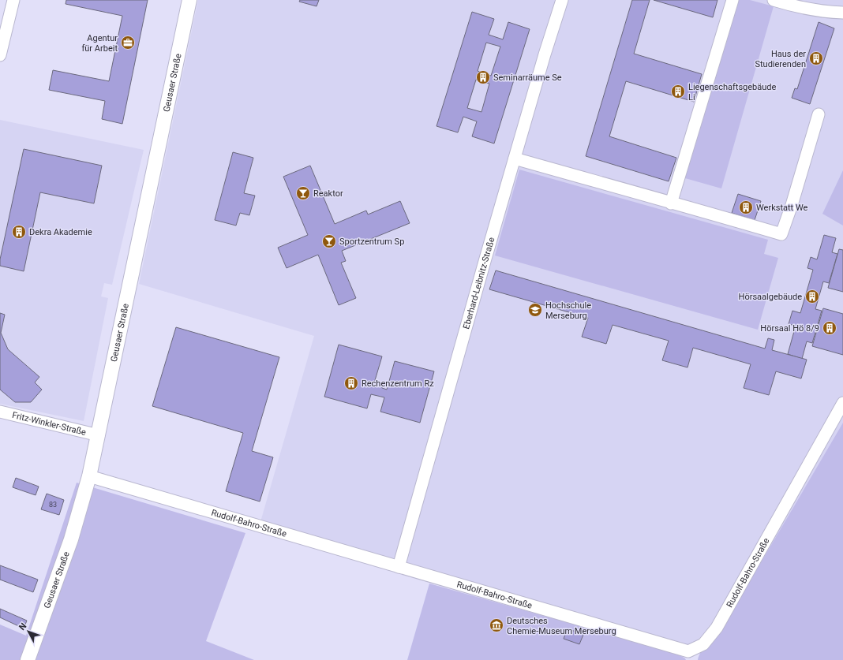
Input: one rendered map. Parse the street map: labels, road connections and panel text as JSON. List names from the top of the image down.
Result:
{
  "streets": {
    "street": [
      "Geusaer Straße",
      "Eberhard-Leibnitz-Straße",
      "Fritz-Winkler-Straße",
      "Rudolf-Bahro-Straße"
    ]
  },
  "crossings": [
    ["Geusaer Straße", "Fritz-Winkler-Straße"],
    ["Geusaer Straße", "Rudolf-Bahro-Straße"],
    ["Eberhard-Leibnitz-Straße", "Rudolf-Bahro-Straße"]
  ],
  "places": {
    "office": ["Agentur für Arbeit"],
    "building": [
      "Haus der Studierenden",
      "Seminarräume Se",
      "Liegenschaftsgebäude Li",
      "Werkstatt We",
      "Dekra Akademie",
      "Hörsaalgebäude",
      "Hörsaal Hö 8/9",
      "Rechenzentrum Rz"
    ],
    "bar": ["Reaktor", "Sportzentrum Sp"],
    "school or university": ["Hochschule Merseburg"],
    "museum": ["Deutsches Chemie-Museum Merseburg"]
  },
  "house_numbers": ["83"],
  "north": "top left"
}
